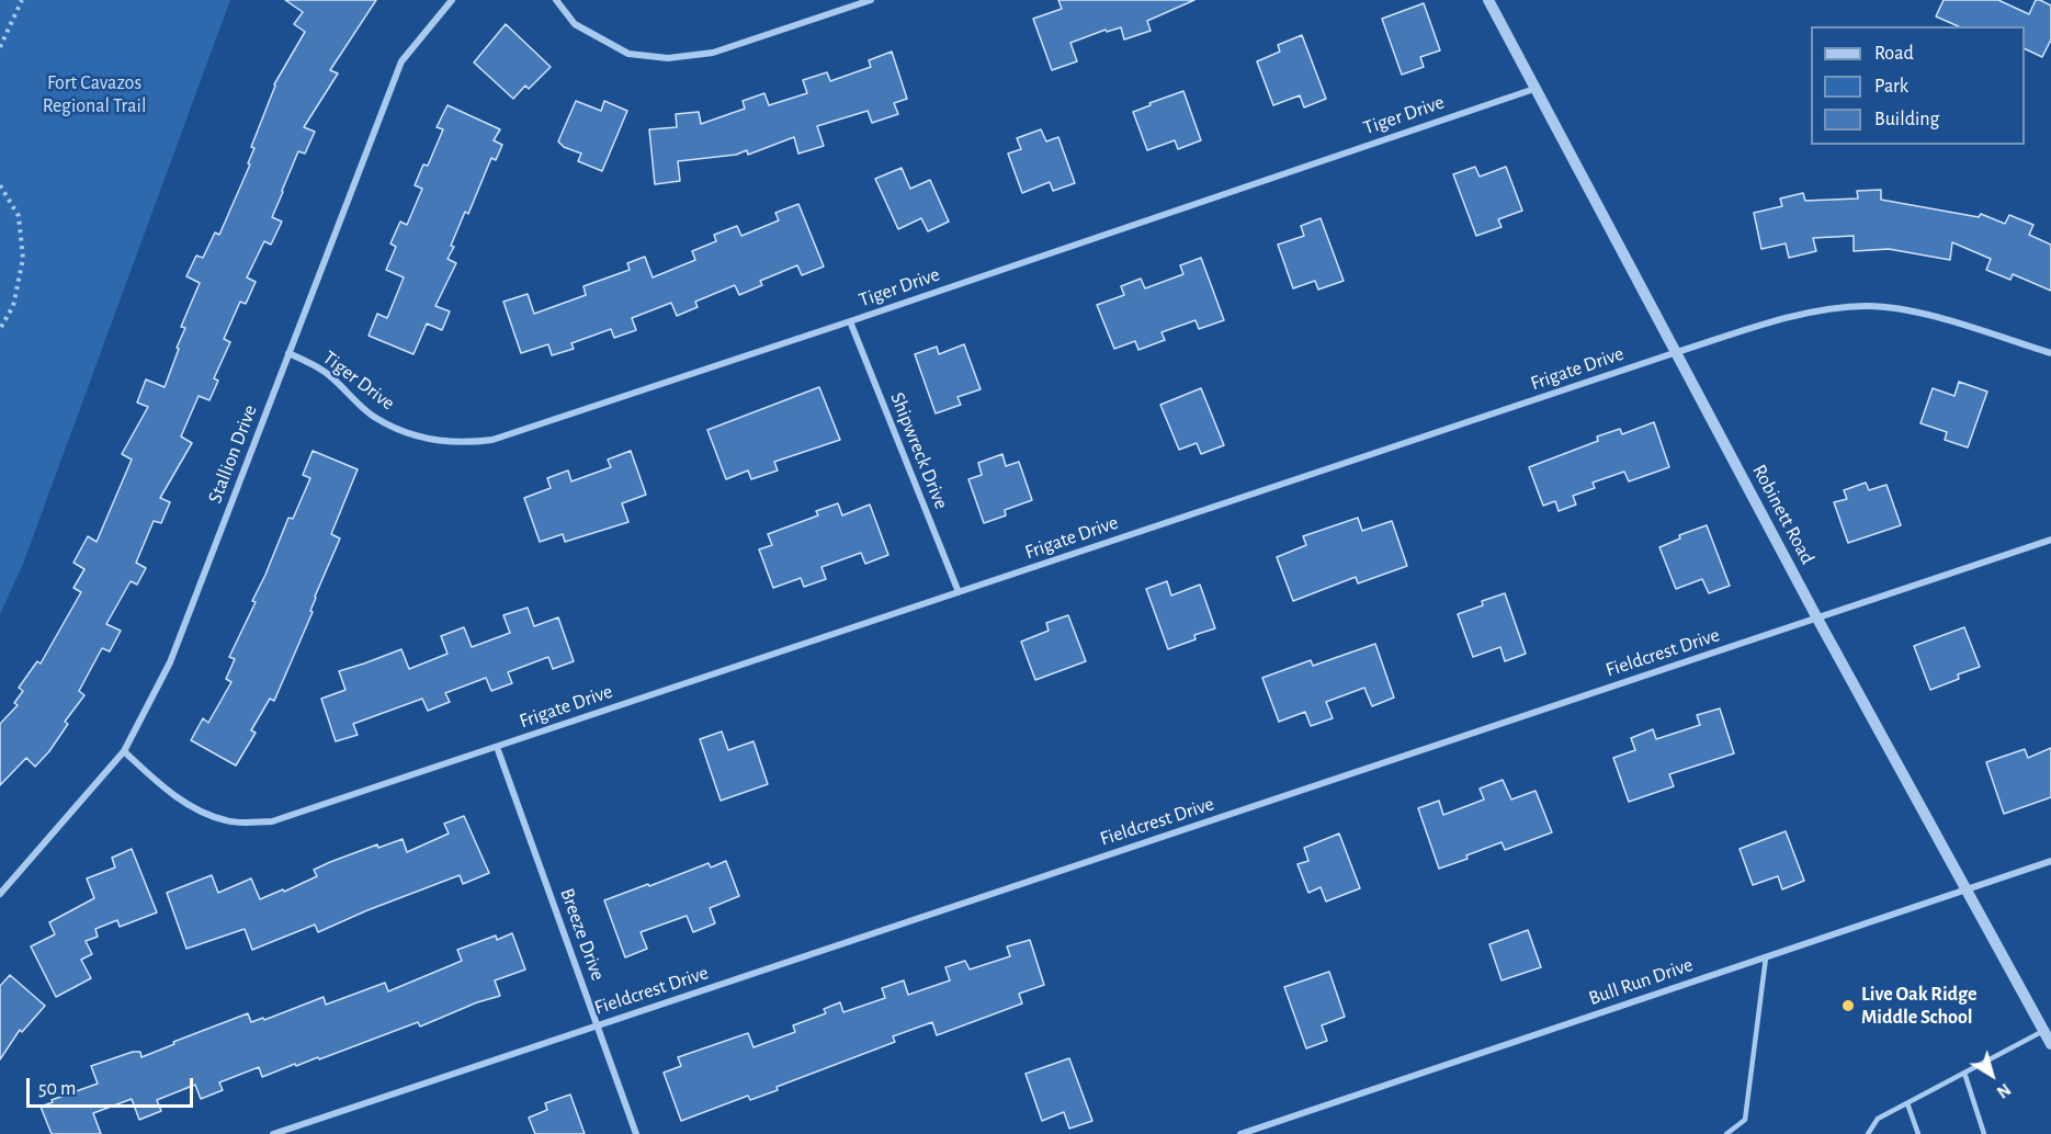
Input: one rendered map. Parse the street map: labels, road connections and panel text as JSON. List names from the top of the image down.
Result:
{
  "streets": {
    "street": [
      "Tiger Drive",
      "Frigate Drive",
      "Shipwreck Drive",
      "Stallion Drive",
      "Robinett Road",
      "Fieldcrest Drive",
      "Breeze Drive",
      "Bull Run Drive"
    ]
  },
  "crossings": [
    ["Tiger Drive", "Shipwreck Drive"],
    ["Tiger Drive", "Stallion Drive"],
    ["Tiger Drive", "Robinett Road"],
    ["Frigate Drive", "Shipwreck Drive"],
    ["Frigate Drive", "Stallion Drive"],
    ["Frigate Drive", "Robinett Road"],
    ["Frigate Drive", "Breeze Drive"],
    ["Robinett Road", "Fieldcrest Drive"],
    ["Robinett Road", "Bull Run Drive"],
    ["Fieldcrest Drive", "Breeze Drive"]
  ],
  "parks": ["Fort Cavazos Regional Trail"],
  "places": ["Live Oak Ridge Middle School"],
  "legend": ["Road", "Park", "Building"],
  "scale_bar": "50 m",
  "north": "bottom right"
}
